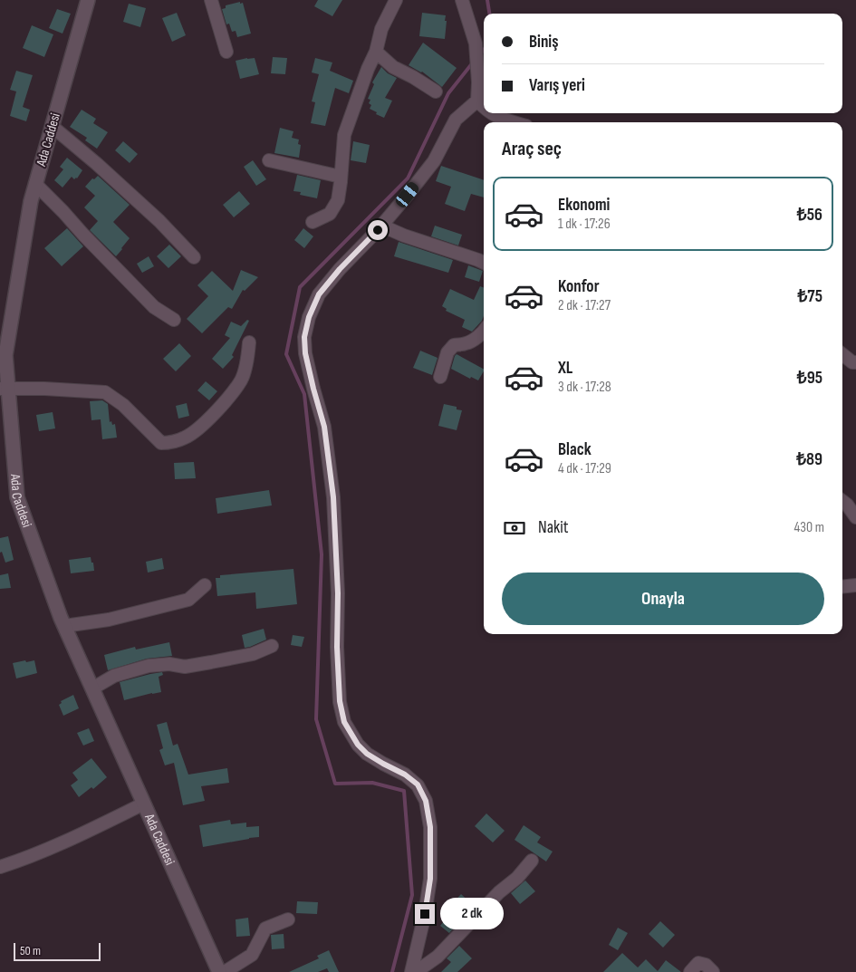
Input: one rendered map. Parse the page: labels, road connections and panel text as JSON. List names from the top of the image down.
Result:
{
  "streets": {
    "main road": ["Ada Caddesi"]
  },
  "scale_bar": "50 m",
  "page": {
    "banner": ["Biniş", "Varış yeri"],
    "heading": "Araç seç",
    "list": [
      {
        "name": "Ekonomi",
        "note": "1 dk · 17:26",
        "value": "₺56"
      },
      {
        "name": "Konfor",
        "note": "2 dk · 17:27",
        "value": "₺75"
      },
      {
        "name": "XL",
        "note": "3 dk · 17:28",
        "value": "₺95"
      },
      {
        "name": "Black",
        "note": "4 dk · 17:29",
        "value": "₺89"
      }
    ],
    "pay": ["Nakit", "430 m"],
    "buttons": "Onayla",
    "bubble": "2 dk",
    "scale": "50 m"
  }
}
